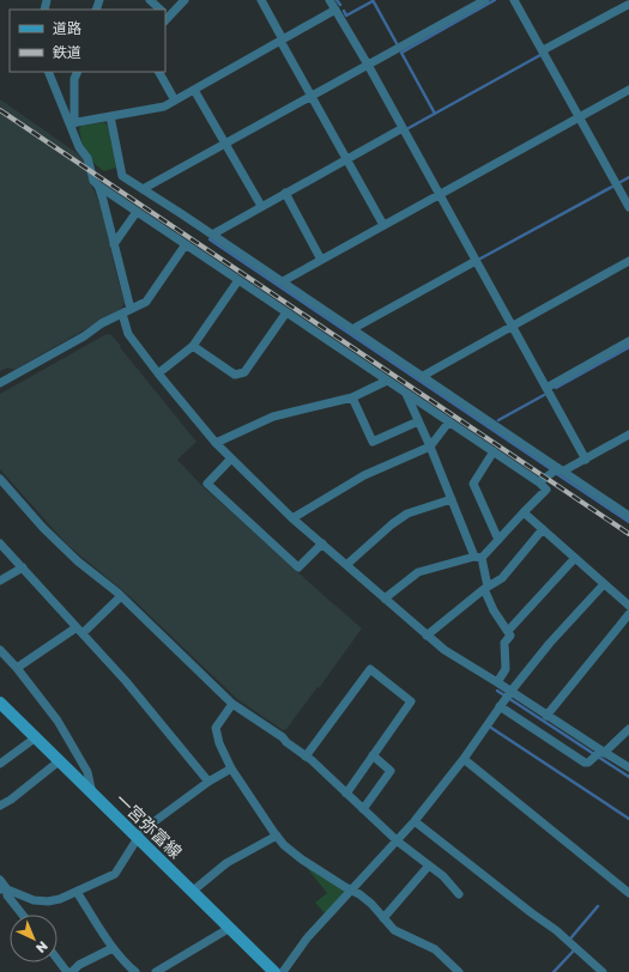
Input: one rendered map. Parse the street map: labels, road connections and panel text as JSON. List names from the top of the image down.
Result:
{
  "streets": {
    "main road": ["一宮弥富線"]
  },
  "legend": ["道路", "鉄道"],
  "north": "bottom right"
}
